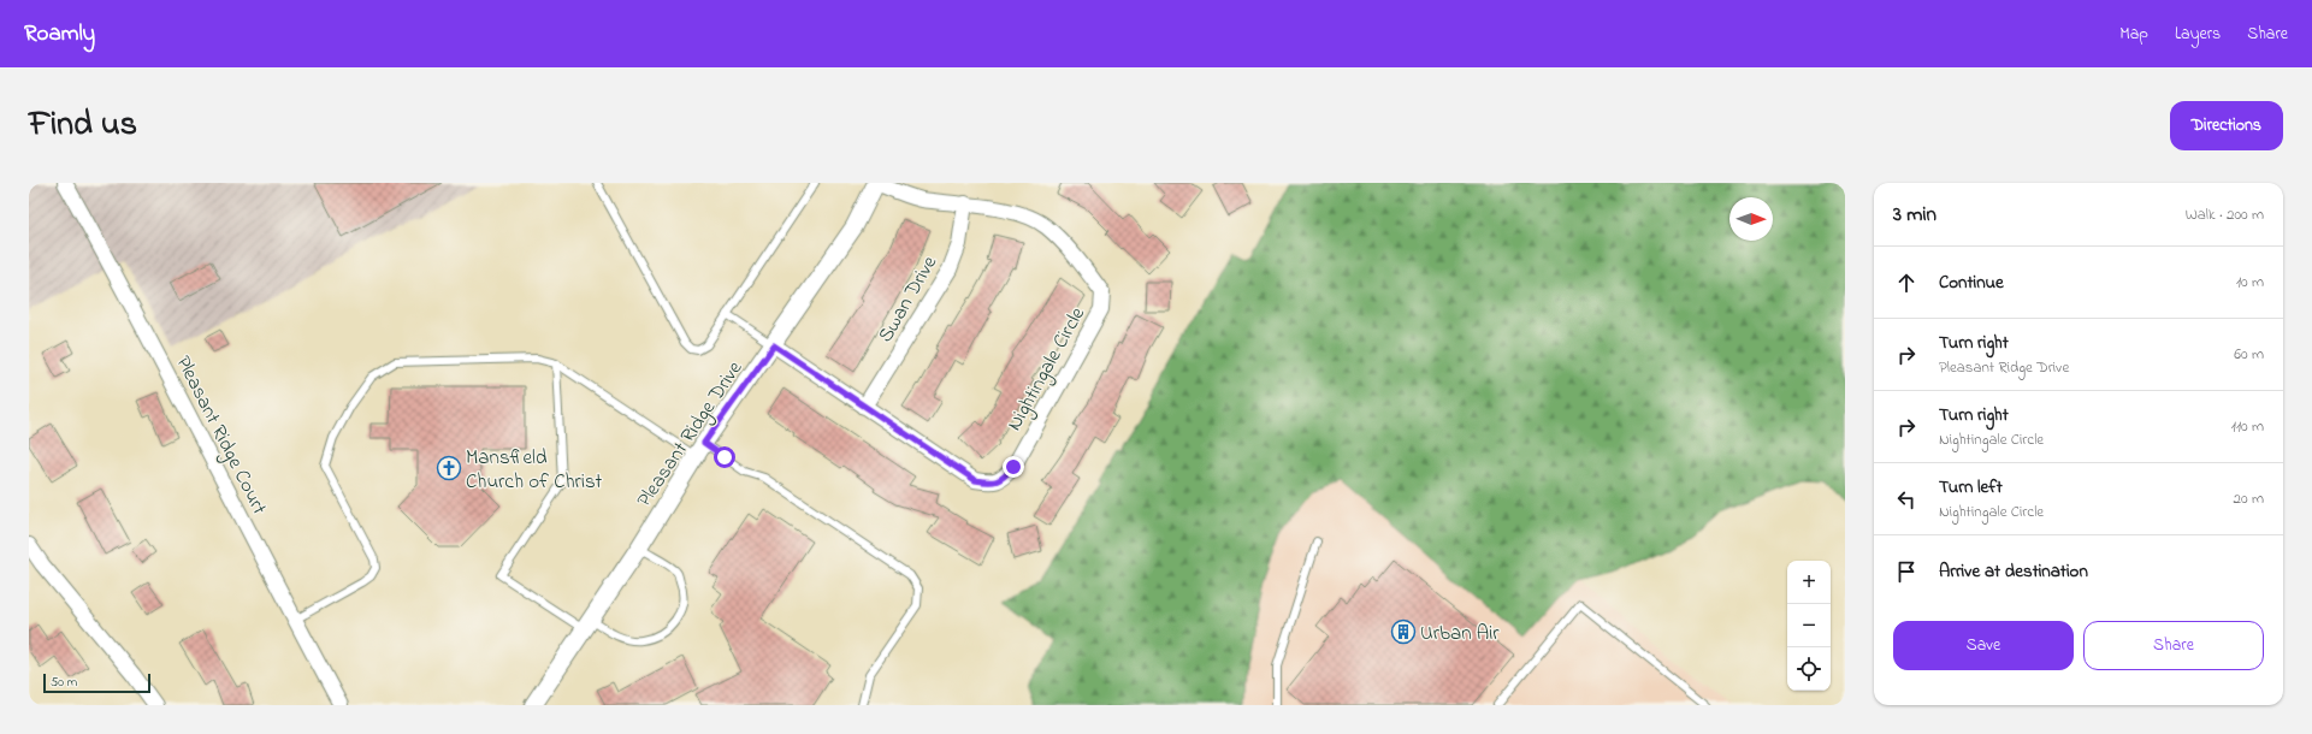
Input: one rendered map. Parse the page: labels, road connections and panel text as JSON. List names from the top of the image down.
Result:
{
  "streets": {
    "street": [
      "Swan Drive",
      "Nightingale Circle",
      "Pleasant Ridge Drive",
      "Pleasant Ridge Court"
    ]
  },
  "crossings": [
    ["Swan Drive", "Nightingale Circle"],
    ["Nightingale Circle", "Pleasant Ridge Drive"]
  ],
  "places": {
    "church": ["Mansfield Church of Christ"],
    "building": ["Urban Air"]
  },
  "scale_bar": "50 m",
  "north": "right",
  "page": {
    "header": "Roamly",
    "nav": ["Map", "Layers", "Share"],
    "title": "Find us",
    "buttons": [
      "Directions",
      ["Save", "Share"]
    ],
    "heading": ["3 min", "Walk · 200 m"],
    "list": [
      ["Continue", "10 m"],
      ["Turn right", "Pleasant Ridge Drive", "60 m"],
      ["Turn right", "Nightingale Circle", "110 m"],
      ["Turn left", "Nightingale Circle", "20 m"],
      "Arrive at destination"
    ],
    "map_buttons": ["+", "−"],
    "scale": "50 m"
  }
}
